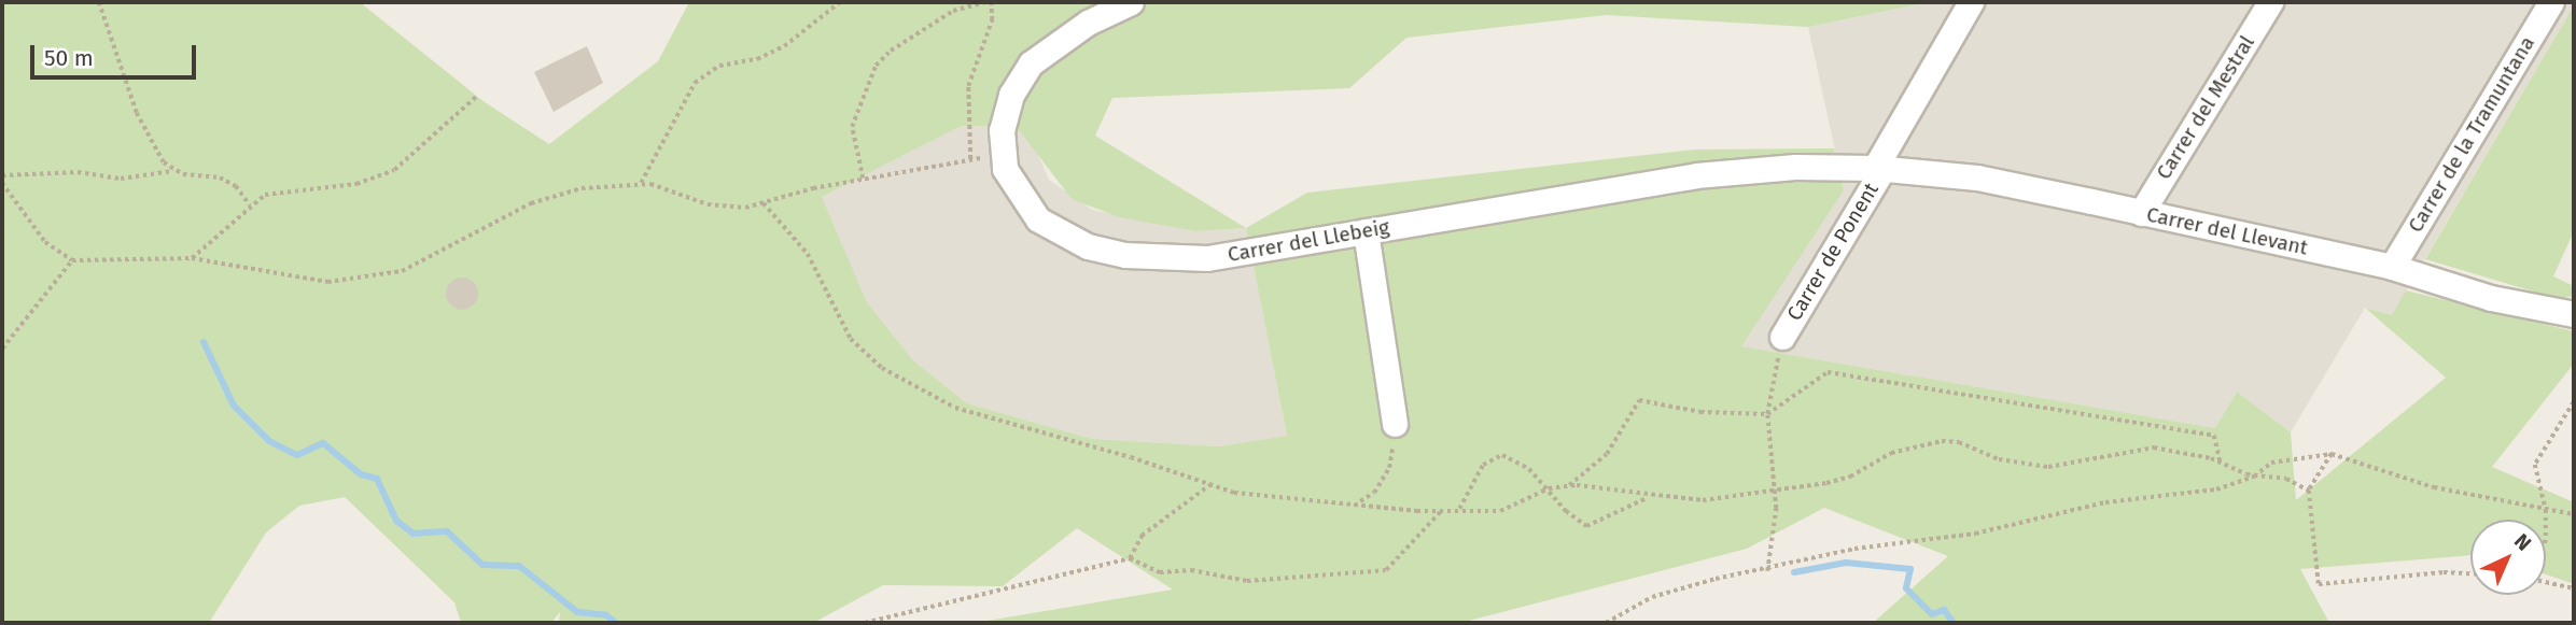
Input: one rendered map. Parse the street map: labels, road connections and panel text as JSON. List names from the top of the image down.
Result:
{
  "streets": {
    "street": [
      "Carrer del Mestral",
      "Carrer de la Tramuntana",
      "Carrer del Llevant",
      "Carrer del Llebeig",
      "Carrer de Ponent"
    ]
  },
  "crossings": [
    ["Carrer del Mestral", "Carrer del Llevant"],
    ["Carrer de la Tramuntana", "Carrer del Llevant"],
    ["Carrer del Llevant", "Carrer del Llebeig"],
    ["Carrer del Llevant", "Carrer de Ponent"],
    ["Carrer del Llebeig", "Carrer de Ponent"]
  ],
  "scale_bar": "50 m",
  "north": "top right"
}
